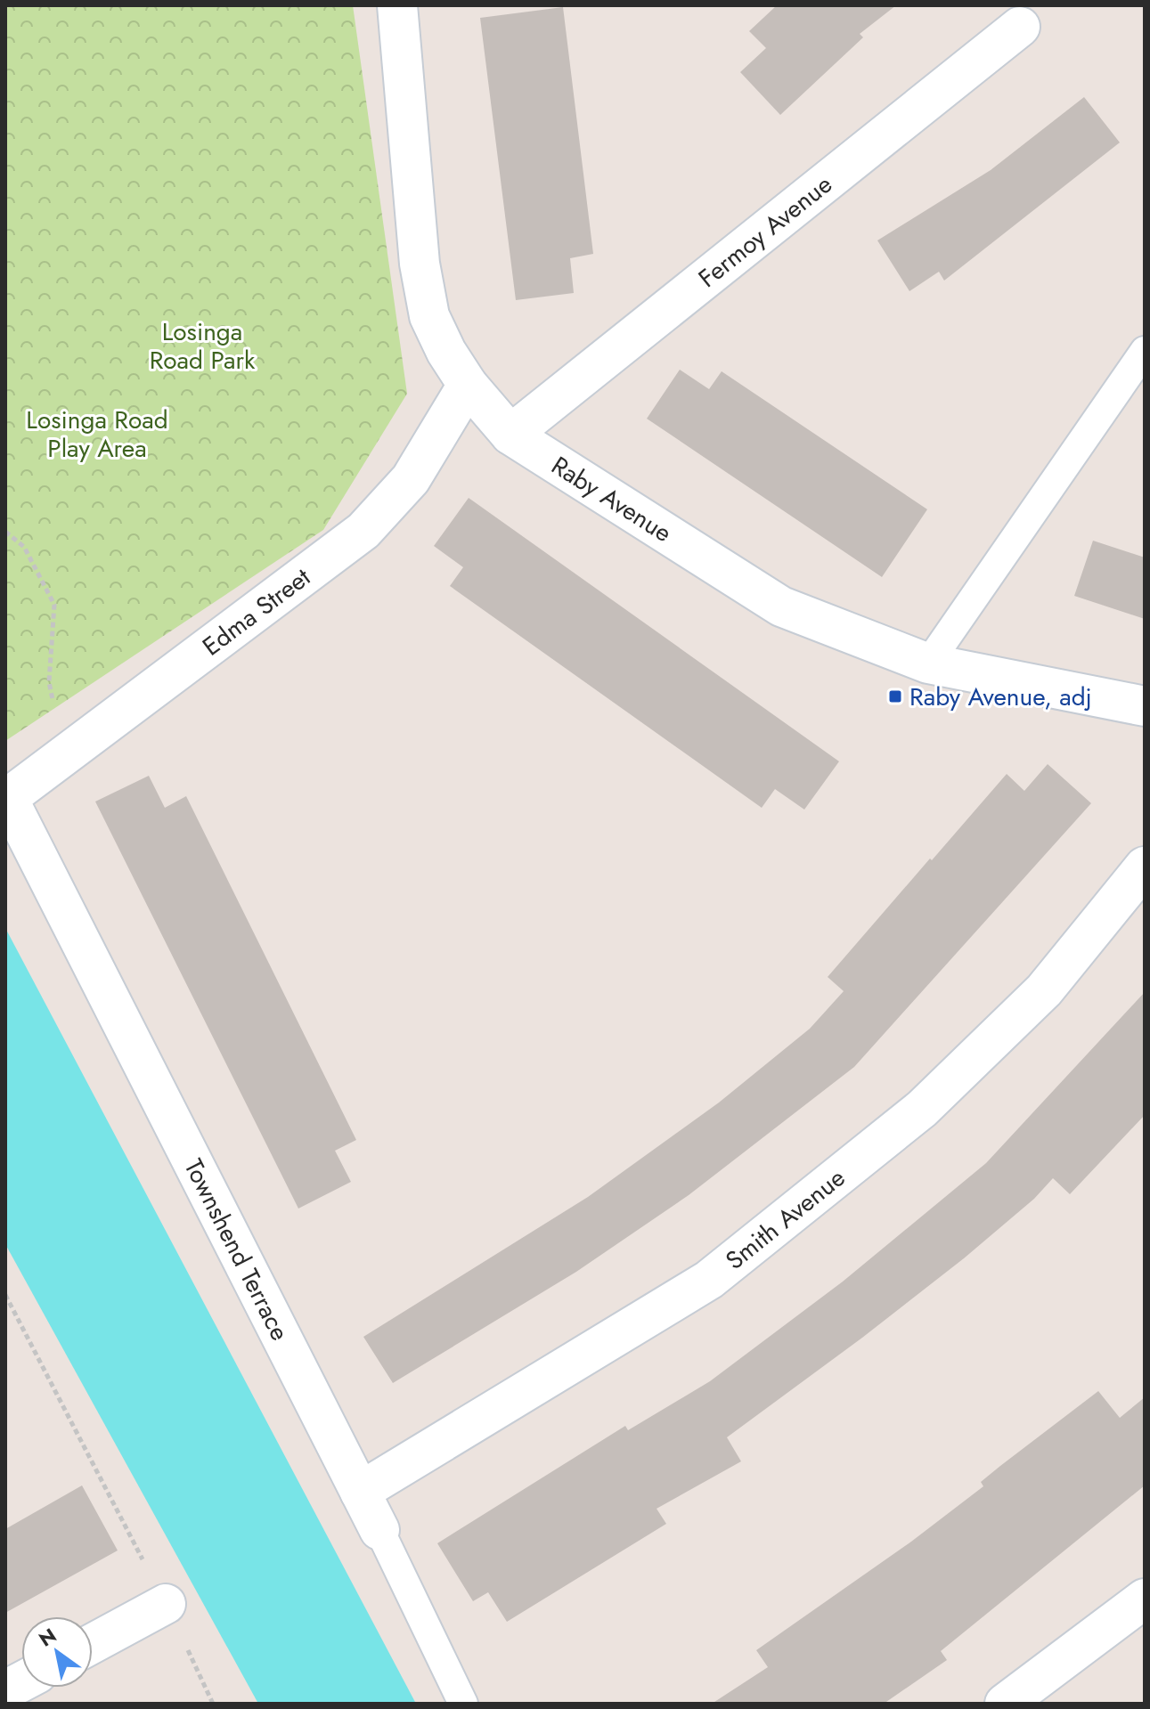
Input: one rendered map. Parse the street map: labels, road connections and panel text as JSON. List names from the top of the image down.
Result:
{
  "streets": {
    "street": [
      "Fermoy Avenue",
      "Raby Avenue",
      "Edma Street",
      "Smith Avenue",
      "Townshend Terrace"
    ]
  },
  "crossings": [
    ["Fermoy Avenue", "Raby Avenue"],
    ["Raby Avenue", "Edma Street"],
    ["Edma Street", "Townshend Terrace"],
    ["Smith Avenue", "Townshend Terrace"]
  ],
  "parks": ["Losinga Road Park", "Losinga Road Play Area"],
  "places": {
    "transit": ["Raby Avenue, adj"]
  },
  "north": "top left"
}
